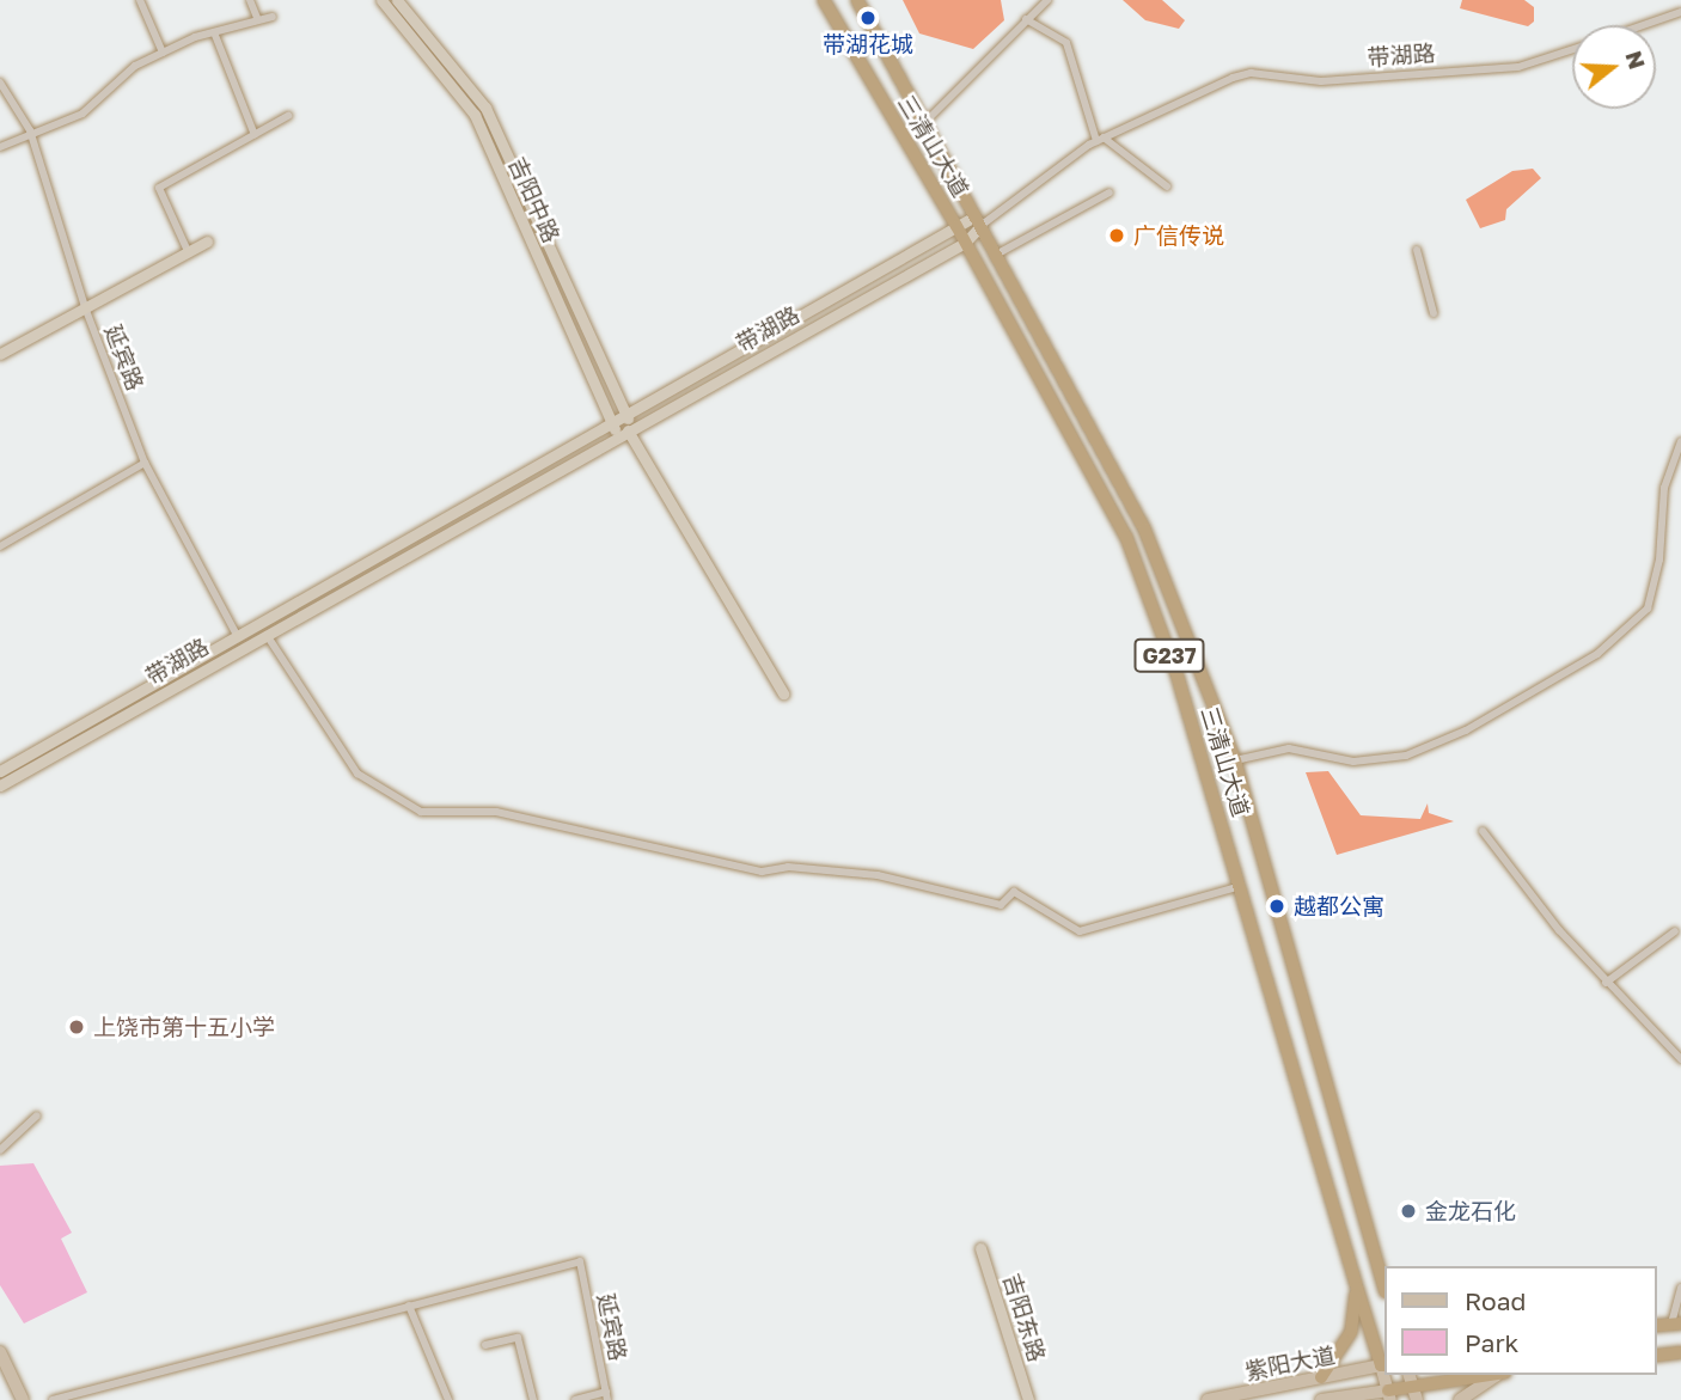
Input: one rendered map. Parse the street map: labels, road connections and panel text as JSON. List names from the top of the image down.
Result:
{
  "streets": {
    "highway": ["三清山大道", "G237"],
    "main road": [
      "带湖路",
      "吉阳中路",
      "吉阳东路",
      "紫阳大道"
    ],
    "street": ["延宾路"]
  },
  "crossings": [
    ["带湖路", "三清山大道"],
    ["带湖路", "吉阳中路"],
    ["带湖路", "延宾路"],
    ["三清山大道", "紫阳大道"]
  ],
  "places": [
    "带湖花城",
    "广信传说",
    "越都公寓",
    "上饶市第十五小学",
    "金龙石化"
  ],
  "legend": ["Road", "Park"],
  "north": "right"
}
